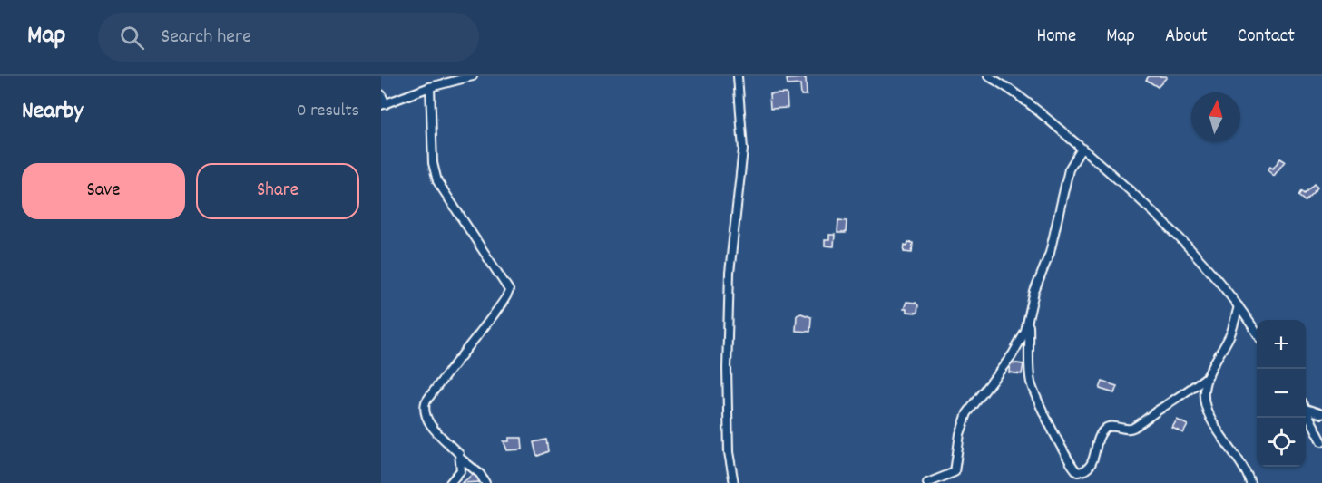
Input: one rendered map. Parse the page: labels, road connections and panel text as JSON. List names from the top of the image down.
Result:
{
  "north": "top",
  "page": {
    "header": "Map",
    "search": "Search here",
    "nav": [
      "Home",
      "Map",
      "About",
      "Contact"
    ],
    "heading": ["Nearby", "0 results"],
    "buttons": ["Save", "Share"],
    "map_buttons": ["+", "−"]
  }
}
